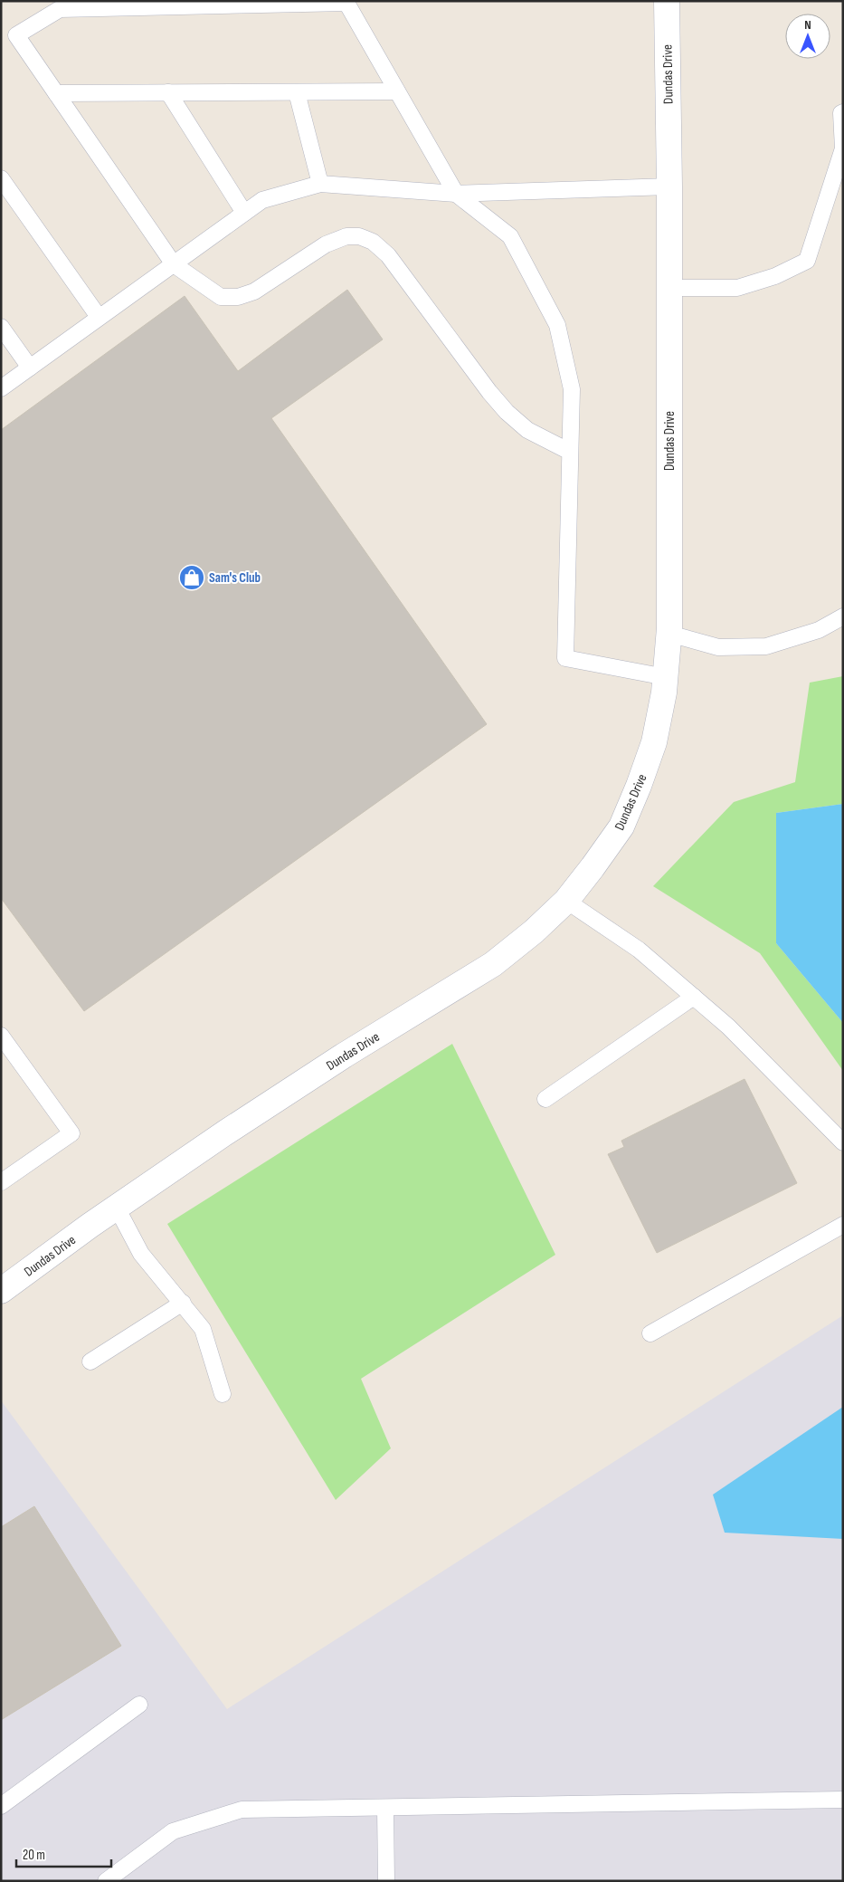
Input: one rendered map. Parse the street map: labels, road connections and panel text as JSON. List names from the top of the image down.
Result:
{
  "streets": {
    "street": ["Dundas Drive"]
  },
  "places": {
    "shop": ["Sam's Club"]
  },
  "scale_bar": "20 m",
  "north": "top"
}
